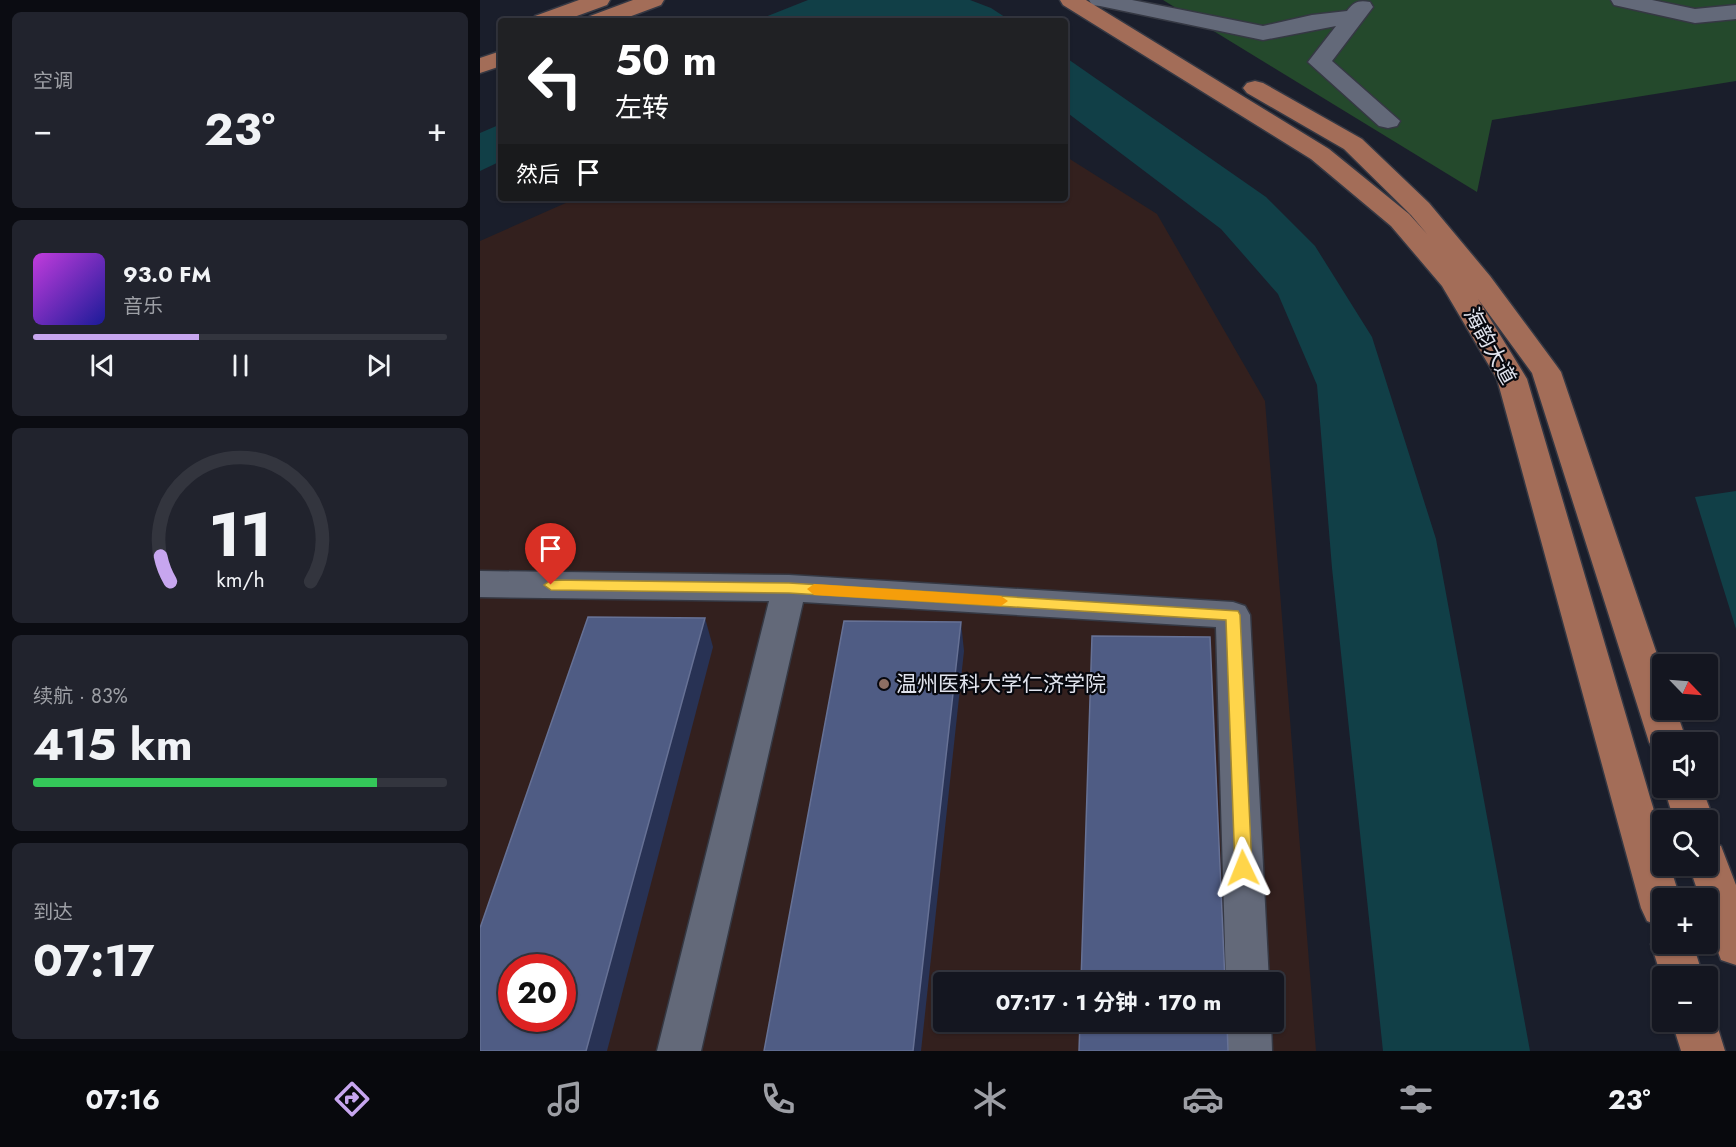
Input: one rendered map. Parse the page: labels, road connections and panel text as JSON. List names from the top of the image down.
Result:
{
  "streets": {
    "main road": ["海韵大道"]
  },
  "places": ["温州医科大学仁济学院"],
  "north": "bottom right",
  "page": {
    "tile": [
      "空调",
      ["续航 · 83%", "415 km"],
      ["到达", "07:17"]
    ],
    "turn": ["50 m", "左转"],
    "heat": ["−", "23°", "+"],
    "then": "然后",
    "song": ["93.0 FM", "音乐"],
    "map_buttons": ["+", "−"],
    "limit": "20",
    "trip": "07:17 · 1 分钟 · 170 m",
    "tabs": ["07:16", "23°"],
    "gauge": ["11", "km/h"]
  }
}
